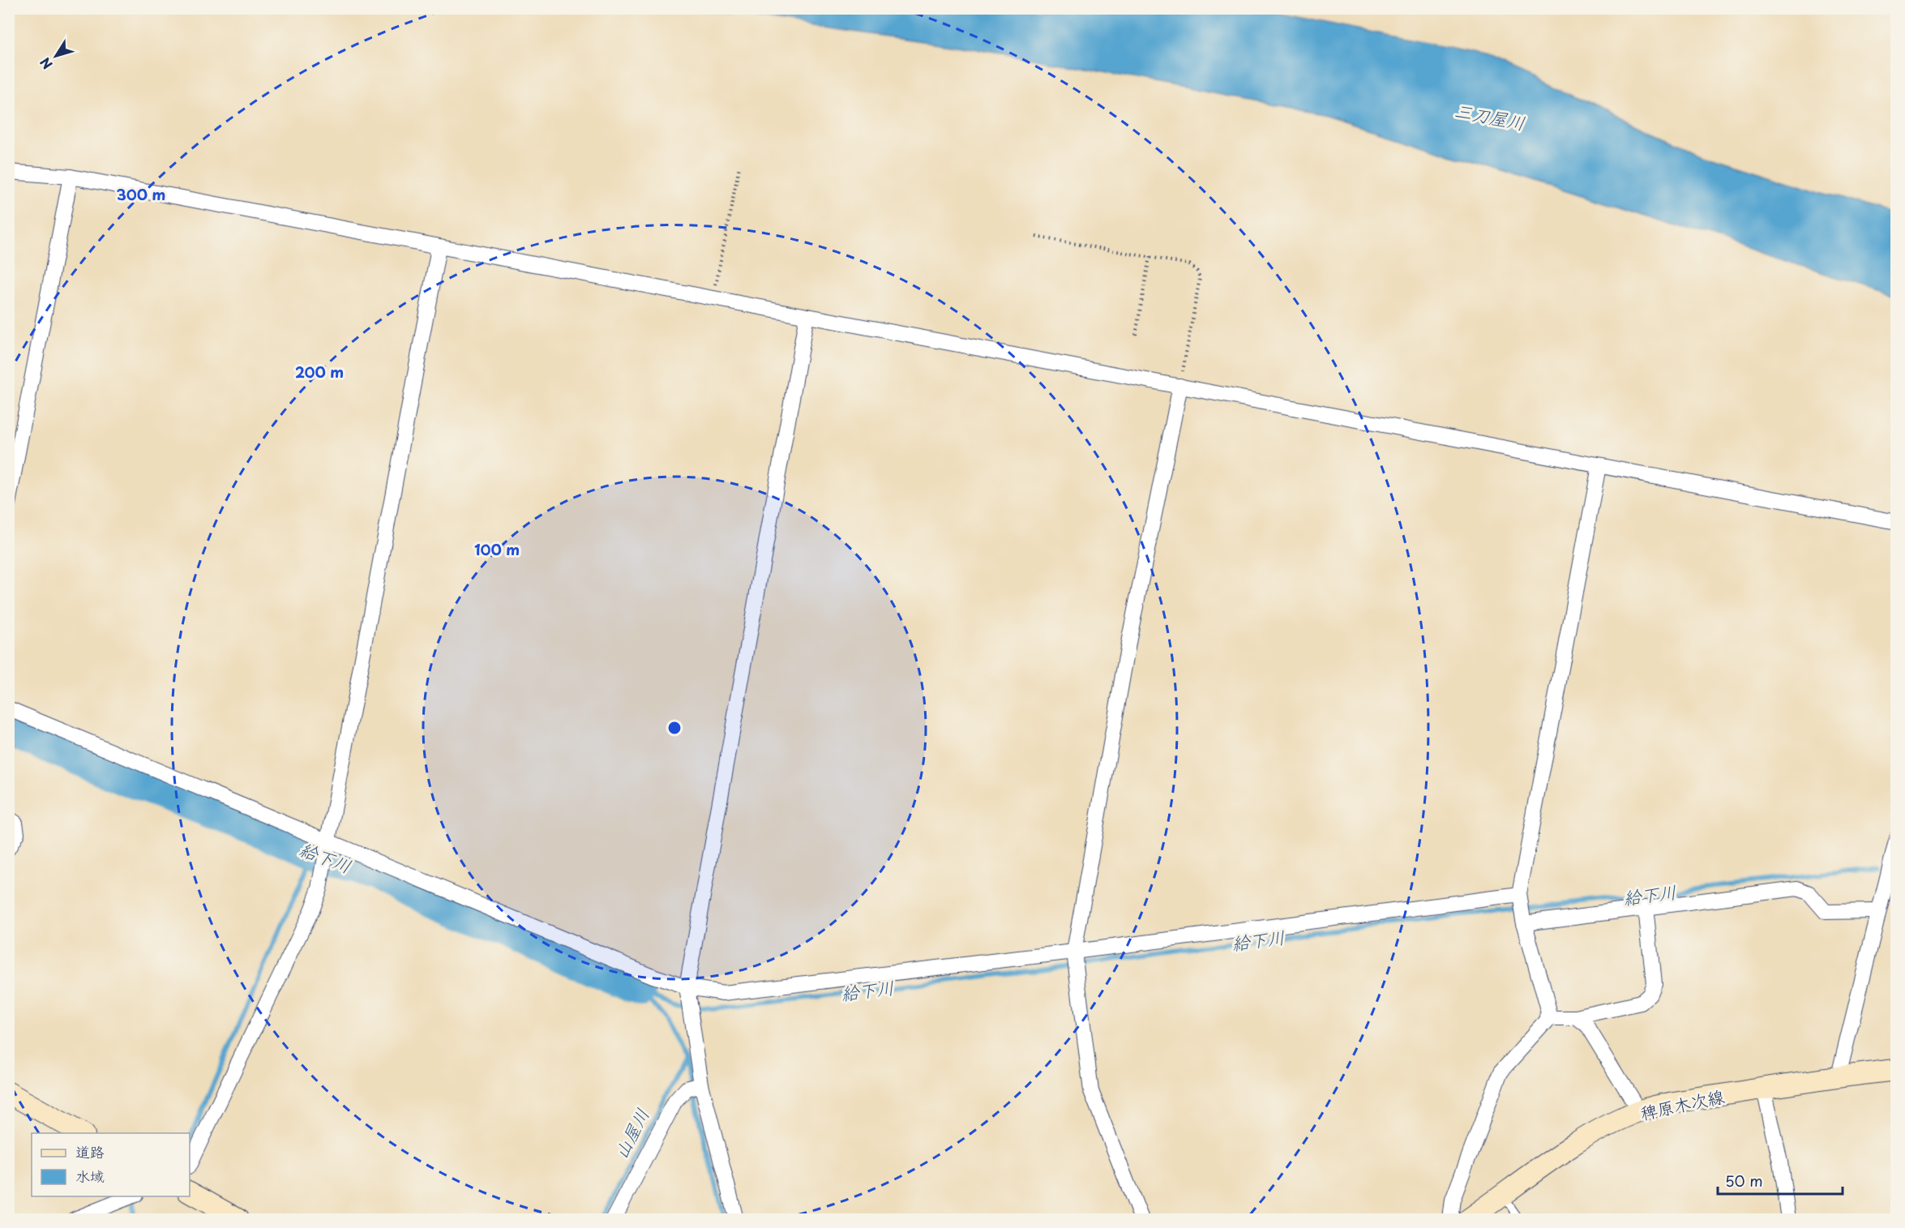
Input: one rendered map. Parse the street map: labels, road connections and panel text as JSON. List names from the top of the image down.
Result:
{
  "streets": {
    "main road": ["稗原木次線"]
  },
  "water": ["三刀屋川", "給下川", "山屋川"],
  "legend": ["道路", "水域"],
  "scale_bar": "50 m",
  "north": "bottom left",
  "rings": ["300 m", "200 m", "100 m"]
}
